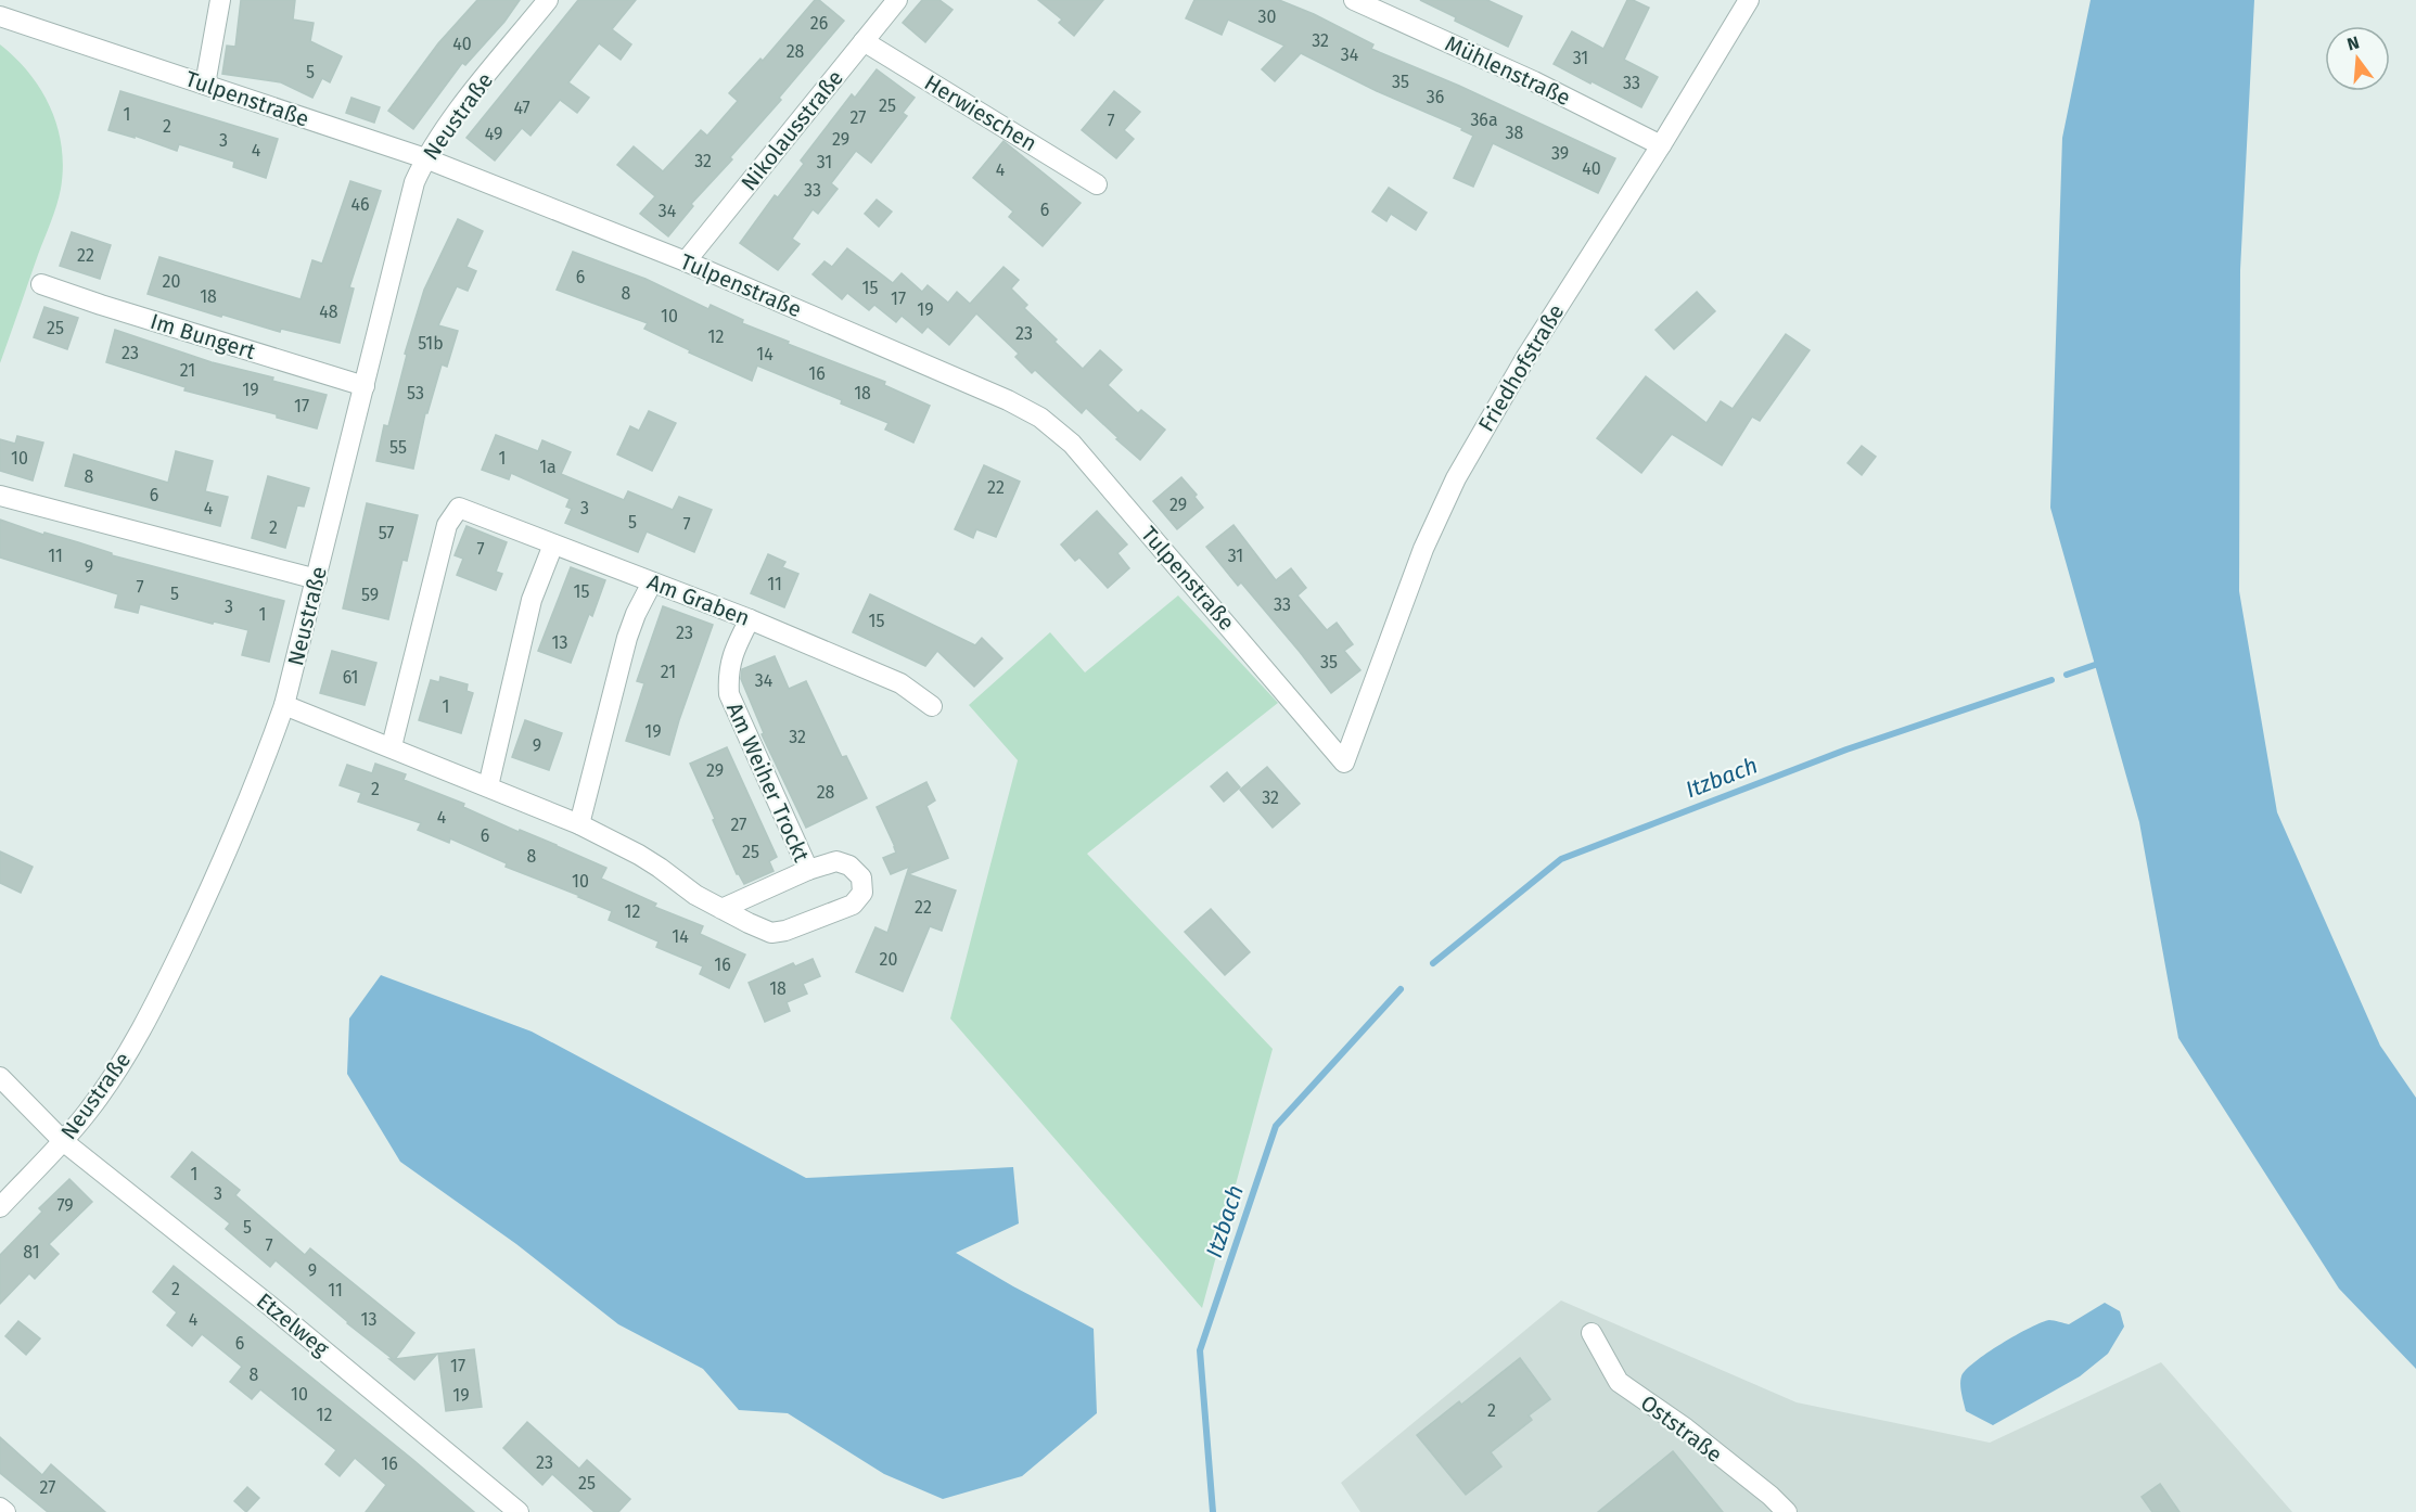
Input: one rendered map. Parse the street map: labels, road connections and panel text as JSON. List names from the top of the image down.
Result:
{
  "streets": {
    "street": [
      "Mühlenstraße",
      "Tulpenstraße",
      "Herwieschen",
      "Neustraße",
      "Nikolausstraße",
      "Im Bungert",
      "Friedhofstraße",
      "Am Graben",
      "Am Weiher Trockt",
      "Etzelweg",
      "Oststraße"
    ]
  },
  "crossings": [
    ["Mühlenstraße", "Friedhofstraße"],
    ["Tulpenstraße", "Neustraße"],
    ["Tulpenstraße", "Nikolausstraße"],
    ["Tulpenstraße", "Friedhofstraße"],
    ["Herwieschen", "Nikolausstraße"],
    ["Neustraße", "Im Bungert"],
    ["Neustraße", "Am Weiher Trockt"],
    ["Neustraße", "Etzelweg"],
    ["Am Graben", "Am Weiher Trockt"]
  ],
  "water": ["Itzbach"],
  "house_numbers": [
    "30",
    "26",
    "32",
    "40",
    "28",
    "34",
    "31",
    "5",
    "35",
    "33",
    "36",
    "25",
    "47",
    "1",
    "27",
    "36a",
    "7",
    "2",
    "38",
    "49",
    "29",
    "3",
    "4",
    "39",
    "32",
    "31",
    "40",
    "4",
    "33",
    "46",
    "6",
    "34",
    "22",
    "6",
    "20",
    "15",
    "8",
    "18",
    "17",
    "19",
    "48",
    "10",
    "25",
    "23",
    "12",
    "51b",
    "23",
    "14",
    "21",
    "16",
    "19",
    "53",
    "18",
    "17",
    "55",
    "10",
    "1",
    "1a",
    "8",
    "22",
    "6",
    "29",
    "4",
    "3",
    "5",
    "7",
    "2",
    "57",
    "7",
    "11",
    "31",
    "9",
    "11",
    "7",
    "15",
    "5",
    "59",
    "33",
    "3",
    "1",
    "15",
    "23",
    "13",
    "35",
    "21",
    "61",
    "34",
    "1",
    "19",
    "32",
    "9",
    "29",
    "2",
    "28",
    "32",
    "4",
    "27",
    "6",
    "25",
    "8",
    "10",
    "22",
    "12",
    "14",
    "20",
    "16",
    "18",
    "1",
    "3",
    "79",
    "5",
    "7",
    "81",
    "9",
    "2",
    "11",
    "4",
    "13",
    "6",
    "17",
    "8",
    "10",
    "19",
    "2",
    "12",
    "23",
    "16",
    "25",
    "27"
  ],
  "north": "top"
}
